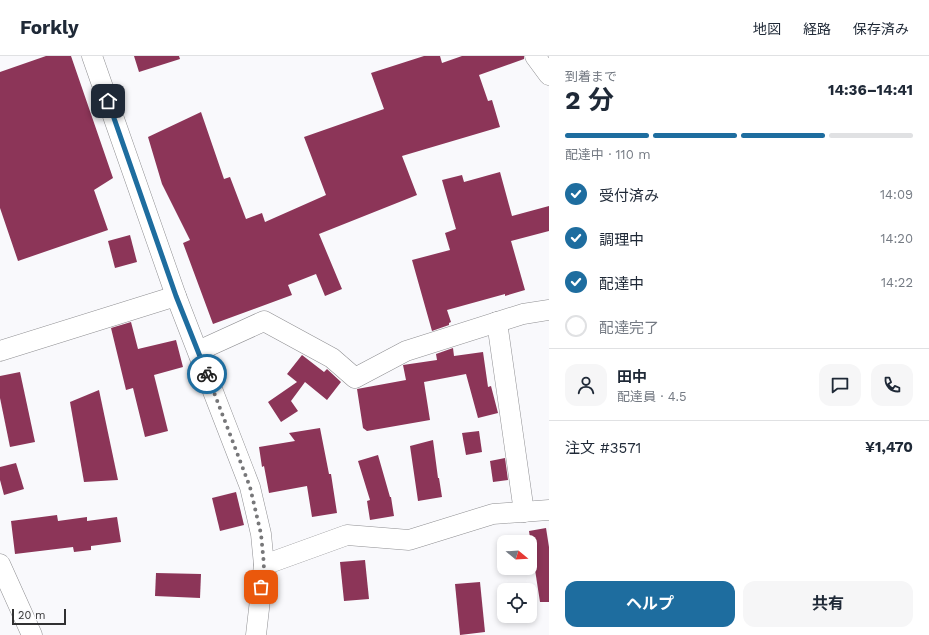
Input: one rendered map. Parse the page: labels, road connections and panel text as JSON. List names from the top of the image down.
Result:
{
  "scale_bar": "20 m",
  "north": "right",
  "page": {
    "header": "Forkly",
    "nav": ["地図", "経路", "保存済み"],
    "heading": ["2 分", "到着まで", "14:36–14:41"],
    "panel": [
      "田中",
      "配達員 · 4.5",
      "注文 #3571",
      "¥1,470"
    ],
    "bar": "配達中 · 110 m",
    "list": [
      ["受付済み", "14:09"],
      ["調理中", "14:20"],
      ["配達中", "14:22"],
      "配達完了"
    ],
    "buttons": ["ヘルプ", "共有"],
    "scale": "20 m"
  }
}
